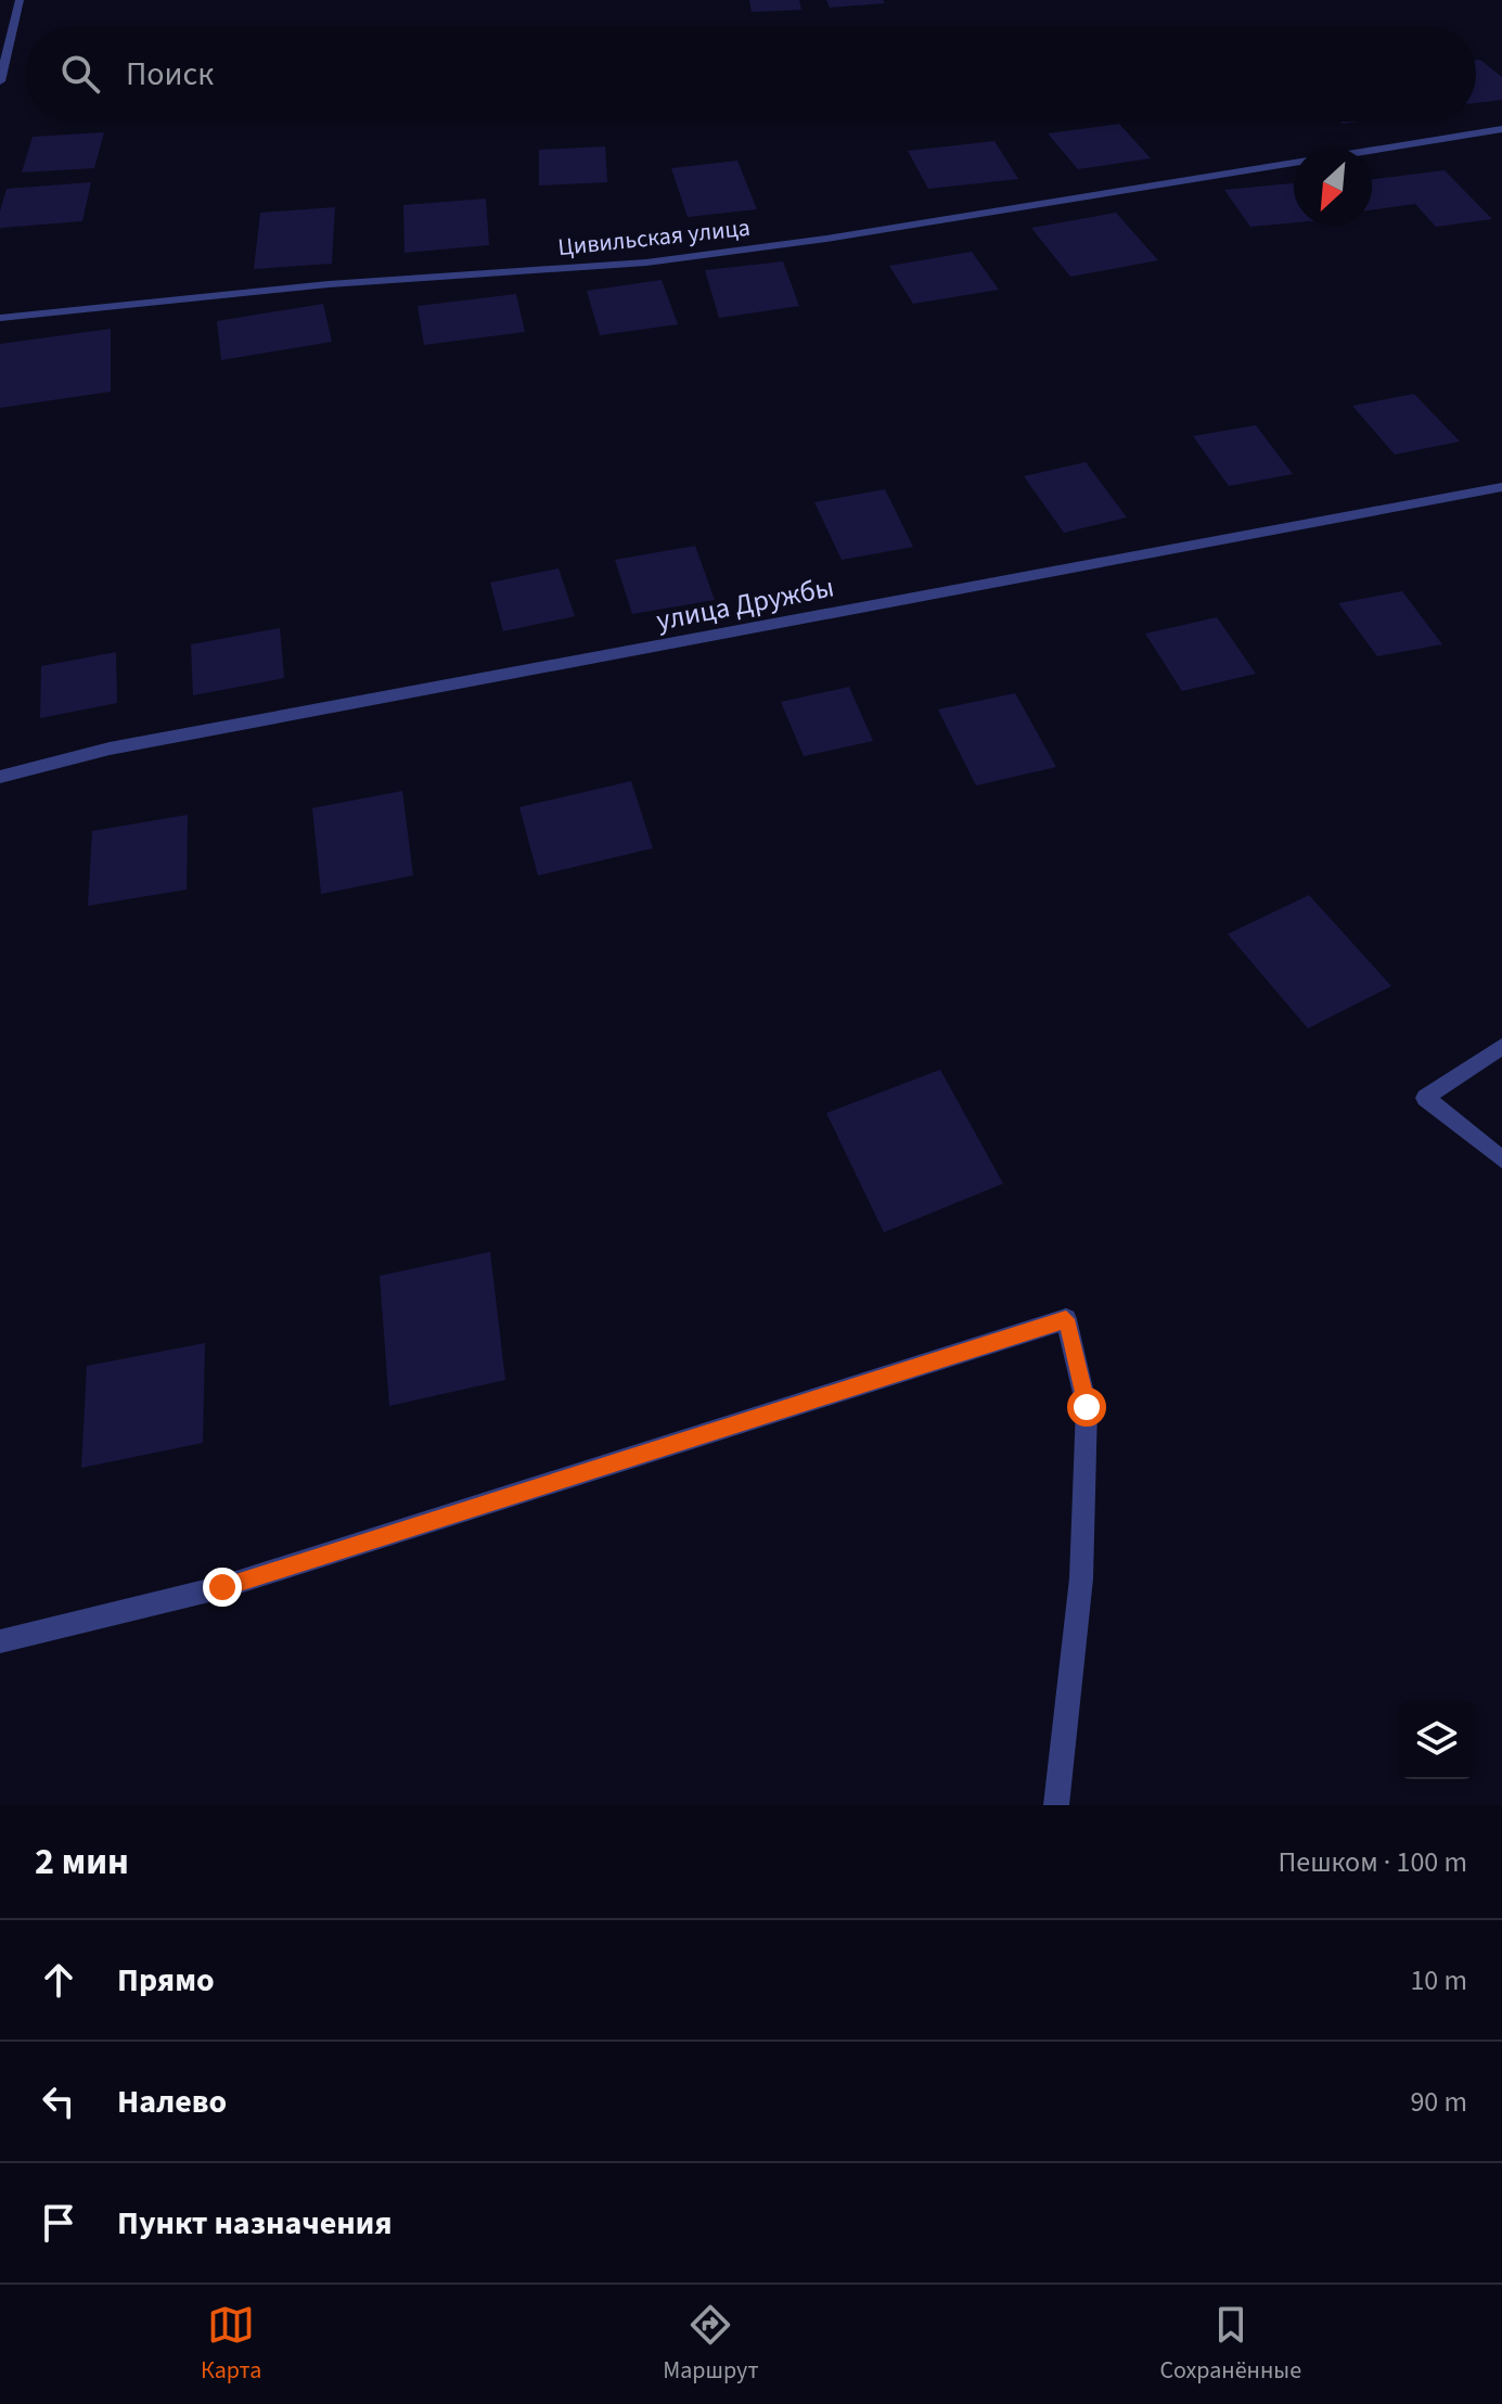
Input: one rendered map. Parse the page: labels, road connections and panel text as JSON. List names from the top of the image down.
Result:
{
  "streets": {
    "street": ["Цивильская улица", "улица Дружбы"]
  },
  "north": "bottom left",
  "page": {
    "search": "Поиск",
    "heading": ["2 мин", "Пешком · 100 m"],
    "list": [
      ["Прямо", "10 m"],
      ["Налево", "90 m"],
      "Пункт назначения"
    ],
    "nav": ["Карта", "Маршрут", "Сохранённые"]
  }
}
